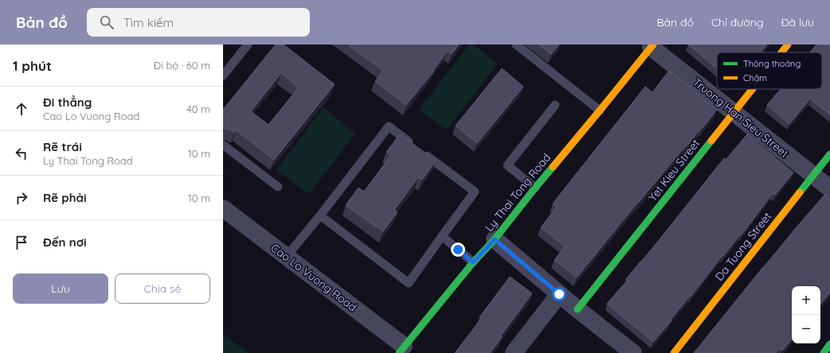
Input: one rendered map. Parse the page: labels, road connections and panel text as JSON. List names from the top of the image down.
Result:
{
  "streets": {
    "street": [
      "Truong Han Sieu Street",
      "Yet Kieu Street",
      "Ly Thai Tong Road",
      "Da Tuong Street",
      "Cao Lo Vuong Road"
    ]
  },
  "crossings": [
    ["Truong Han Sieu Street", "Yet Kieu Street"],
    ["Truong Han Sieu Street", "Ly Thai Tong Road"],
    ["Truong Han Sieu Street", "Da Tuong Street"],
    ["Ly Thai Tong Road", "Cao Lo Vuong Road"]
  ],
  "legend": ["Thông thoáng", "Chậm"],
  "page": {
    "header": "Bản đồ",
    "search": "Tìm kiếm",
    "nav": ["Bản đồ", "Chỉ đường", "Đã lưu"],
    "heading": ["1 phút", "Đi bộ · 60 m"],
    "list": [
      ["Đi thẳng", "Cao Lo Vuong Road", "40 m"],
      ["Rẽ trái", "Ly Thai Tong Road", "10 m"],
      ["Rẽ phải", "10 m"],
      "Đến nơi"
    ],
    "buttons": ["Lưu", "Chia sẻ"],
    "map_buttons": ["+", "−"]
  }
}
